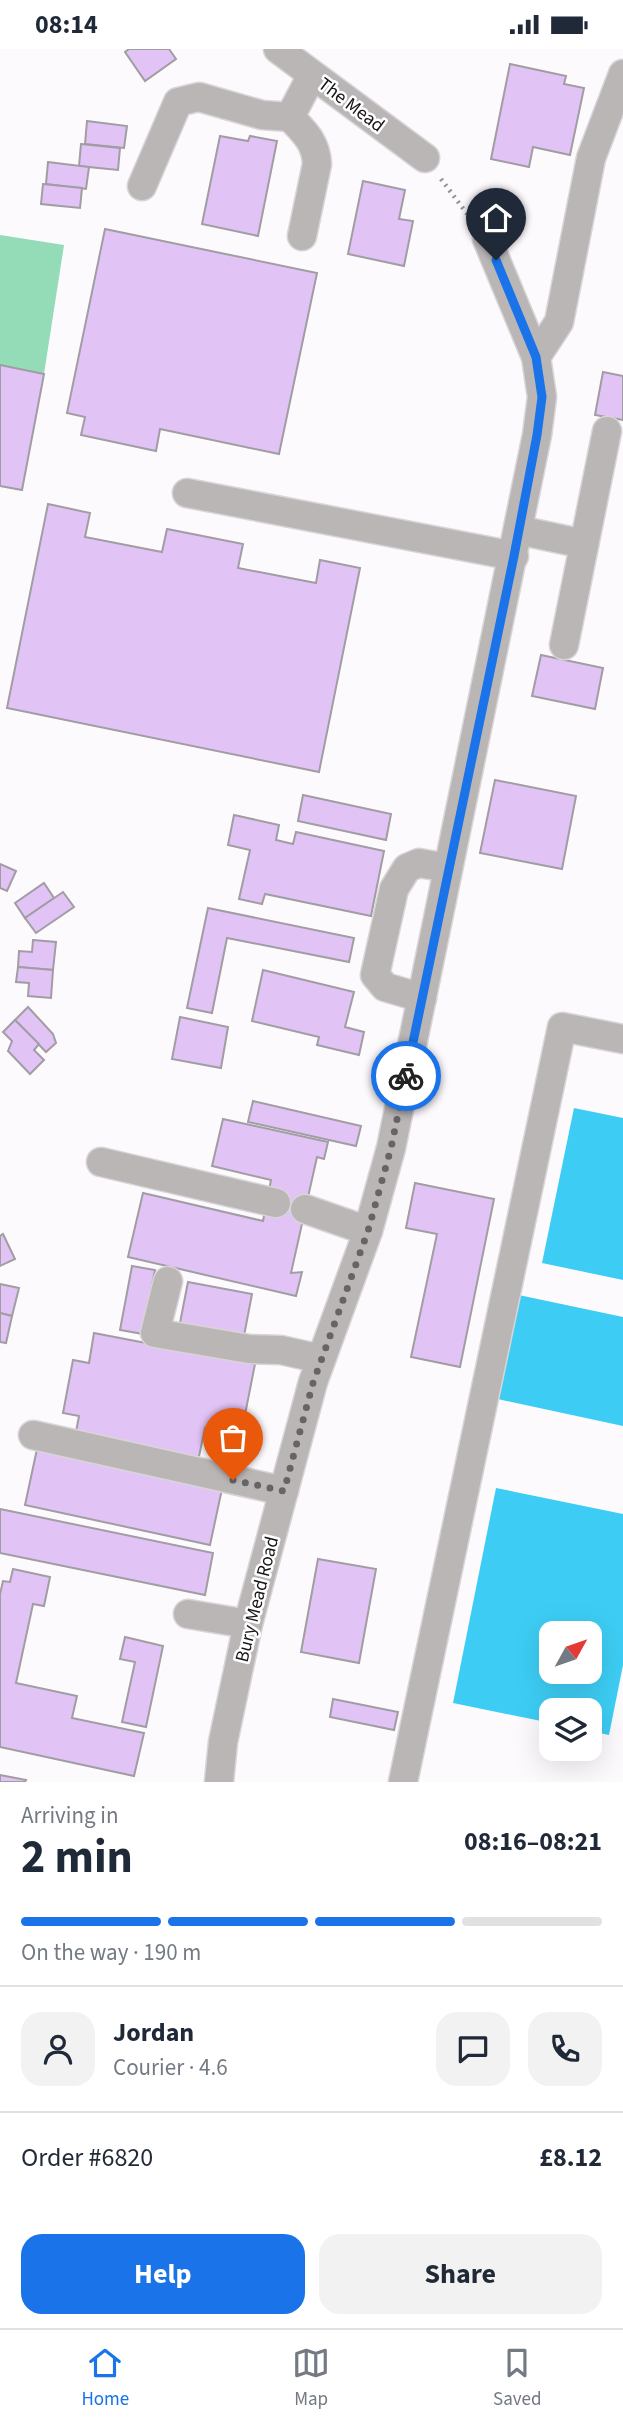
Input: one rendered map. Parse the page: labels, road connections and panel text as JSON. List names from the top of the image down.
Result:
{
  "streets": {
    "street": ["The Mead", "Bury Mead Road"]
  },
  "north": "top right",
  "page": {
    "status": "08:14",
    "heading": ["2 min", "Arriving in", "08:16–08:21"],
    "panel": [
      "Jordan",
      "Courier · 4.6",
      "Order #6820",
      "£8.12"
    ],
    "bar": "On the way · 190 m",
    "buttons": ["Help", "Share"],
    "tabs": ["Home", "Map", "Saved"]
  }
}
